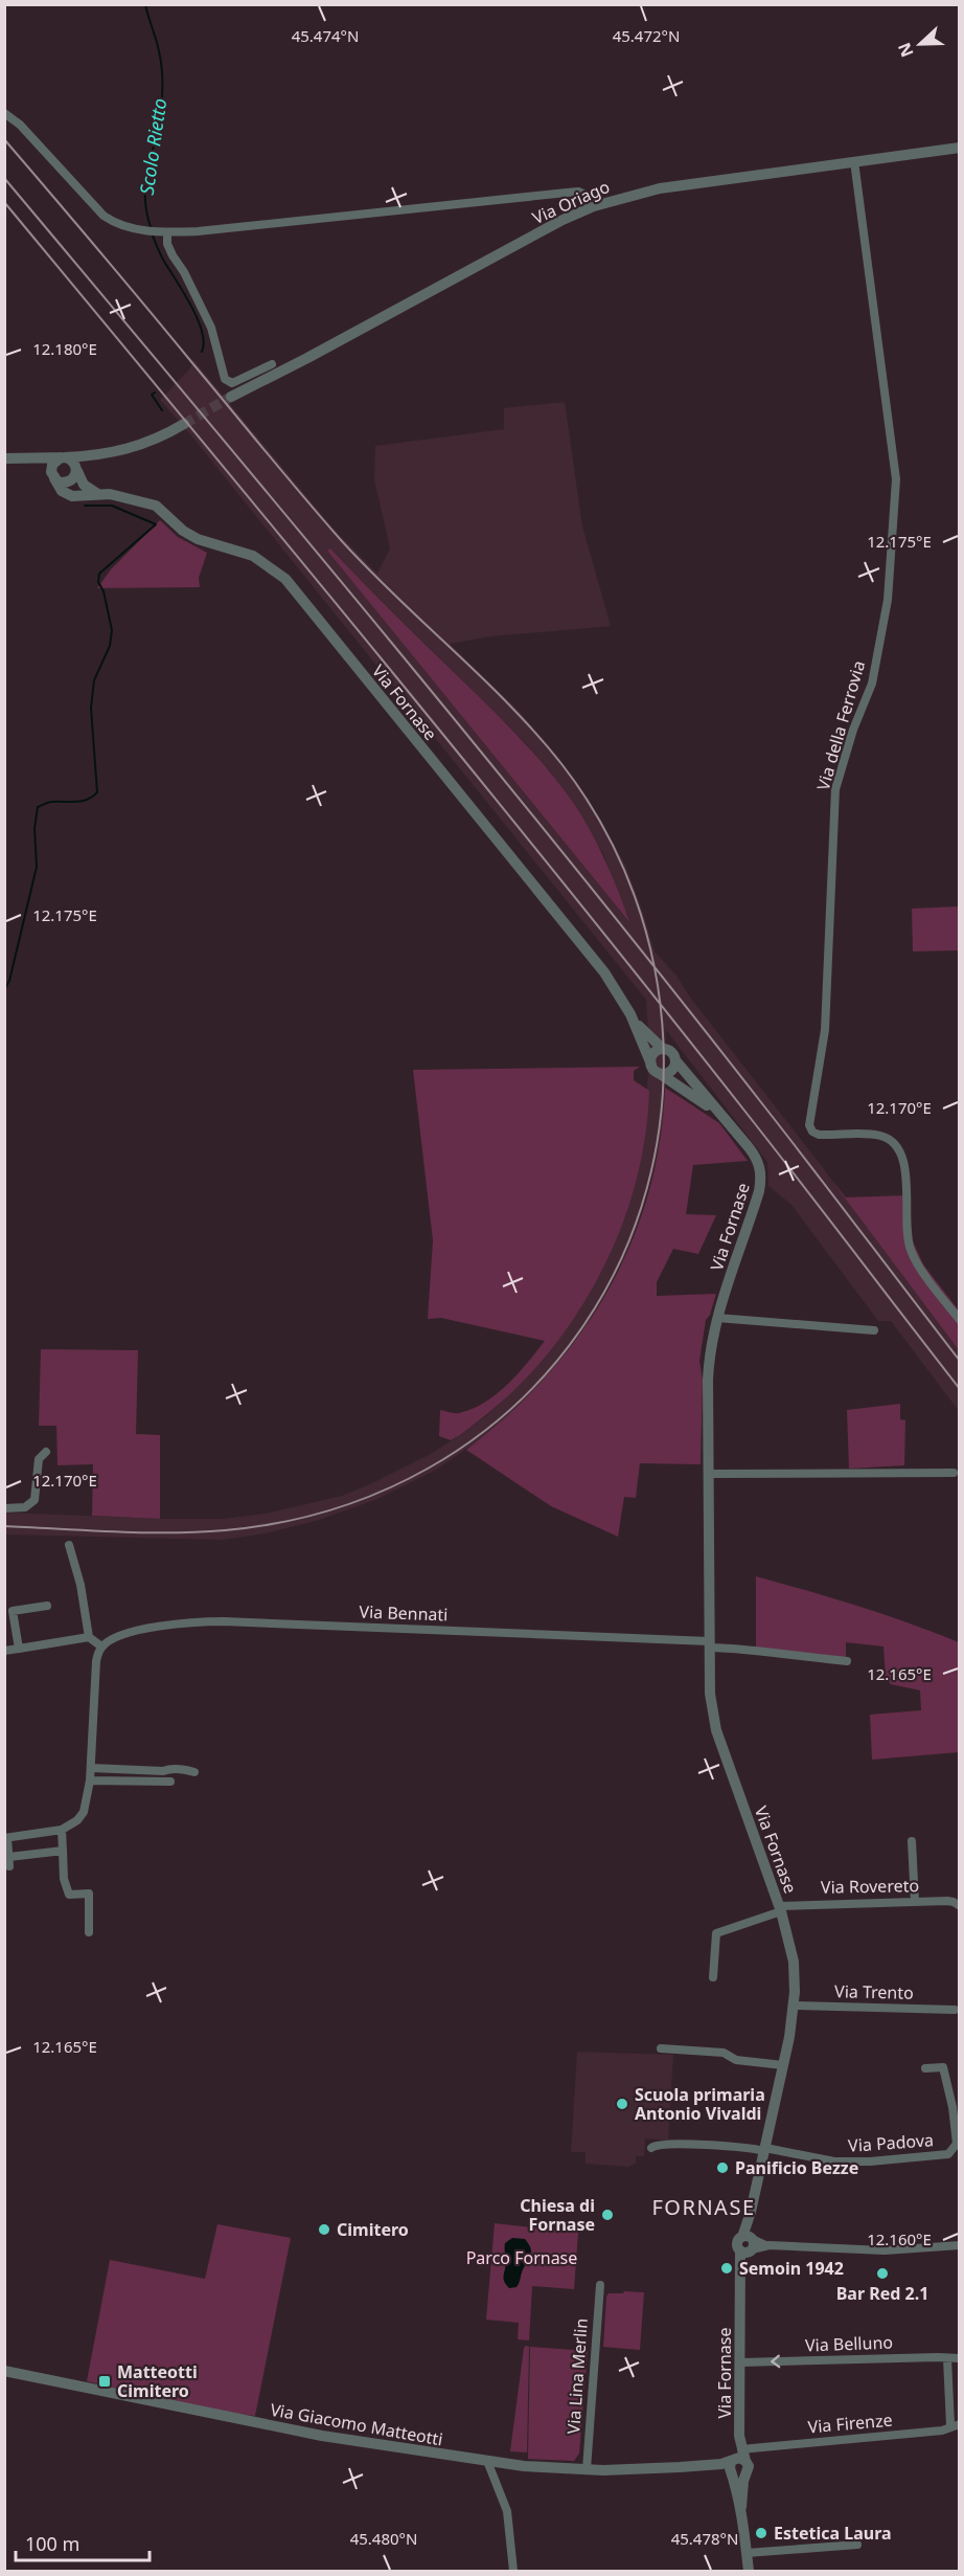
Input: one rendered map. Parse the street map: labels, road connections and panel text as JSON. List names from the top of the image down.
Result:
{
  "streets": {
    "street": [
      "Via Oriago",
      "Via Fornase",
      "Via della Ferrovia",
      "Via Bennati",
      "Via Rovereto",
      "Via Trento",
      "Via Padova",
      "Via Belluno",
      "Via Lina Merlin",
      "Via Firenze",
      "Via Giacomo Matteotti"
    ]
  },
  "crossings": [
    ["Via Oriago", "Via della Ferrovia"],
    ["Via Fornase", "Via Bennati"],
    ["Via Fornase", "Via Rovereto"],
    ["Via Fornase", "Via Trento"],
    ["Via Fornase", "Via Padova"],
    ["Via Fornase", "Via Belluno"],
    ["Via Fornase", "Via Firenze"],
    ["Via Fornase", "Via Giacomo Matteotti"],
    ["Via Lina Merlin", "Via Giacomo Matteotti"],
    ["Via Firenze", "Via Giacomo Matteotti"]
  ],
  "one_way": ["Via Belluno"],
  "districts": ["FORNASE"],
  "water": ["Scolo Rietto"],
  "parks": ["Parco Fornase"],
  "places": {
    "other": [
      "Scuola primaria Antonio Vivaldi",
      "Panificio Bezze",
      "Chiesa di Fornase",
      "Cimitero",
      "Semoin 1942",
      "Bar Red 2.1",
      "Estetica Laura"
    ],
    "transit": ["Matteotti Cimitero"]
  },
  "scale_bar": "100 m",
  "north": "left",
  "coordinates": [
    "45.472°N",
    "45.474°N",
    "12.180°E",
    "12.175°E",
    "12.170°E",
    "12.165°E",
    "12.160°E",
    "45.480°N",
    "45.478°N"
  ]
}
